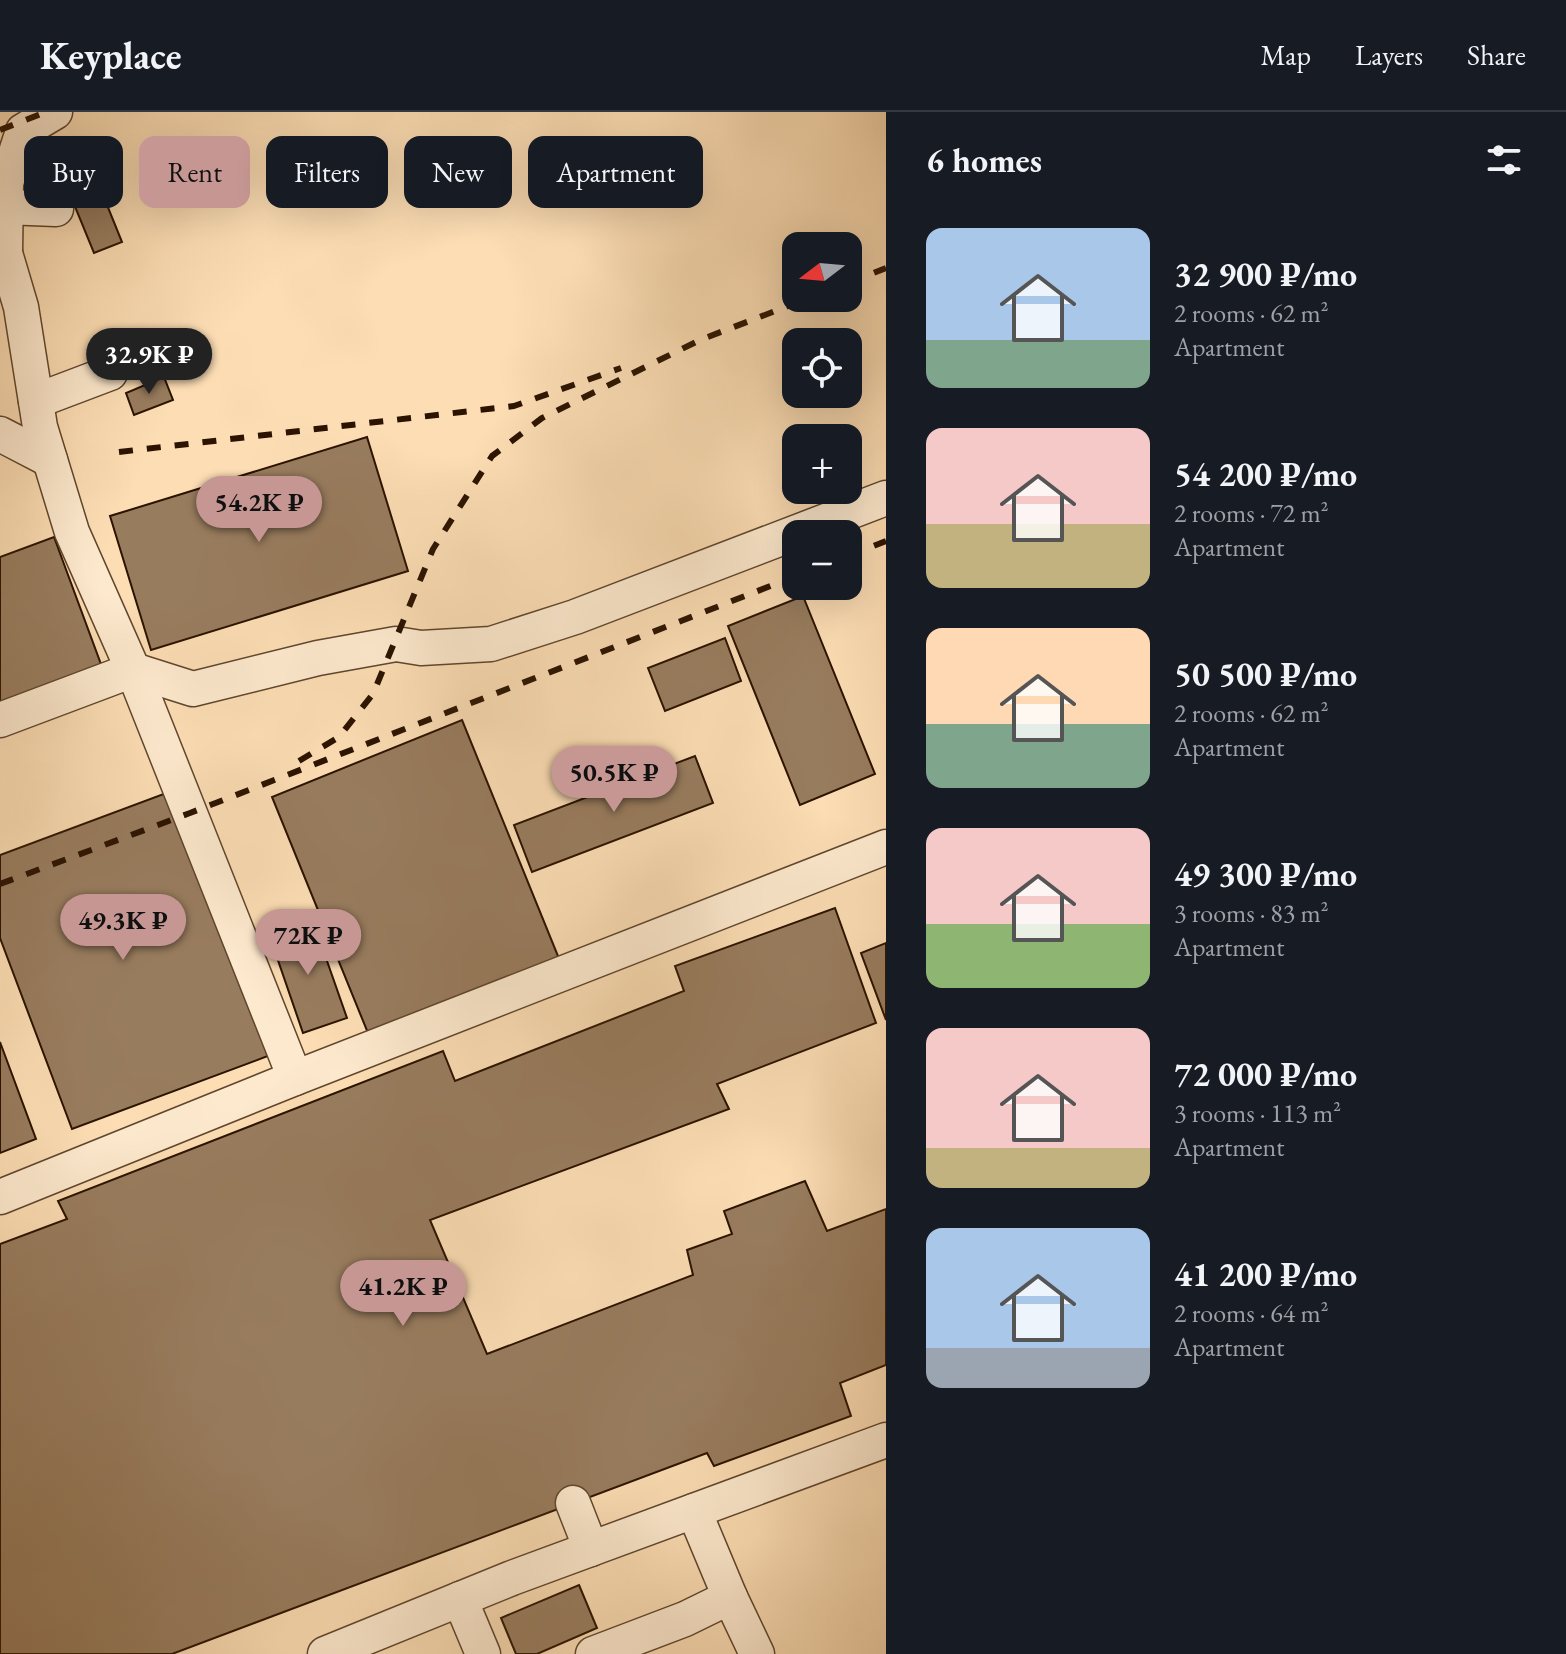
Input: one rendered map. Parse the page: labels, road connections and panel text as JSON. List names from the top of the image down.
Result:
{
  "north": "left",
  "page": {
    "header": "Keyplace",
    "nav": ["Map", "Layers", "Share"],
    "heading": "6 homes",
    "chip": [
      "Buy",
      "Rent",
      "Filters",
      "New",
      "Apartment"
    ],
    "list": [
      {
        "name": "32 900 ₽/mo",
        "note": "2 rooms · 62 m² · Apartment"
      },
      {
        "name": "54 200 ₽/mo",
        "note": "2 rooms · 72 m² · Apartment"
      },
      {
        "name": "50 500 ₽/mo",
        "note": "2 rooms · 62 m² · Apartment"
      },
      {
        "name": "49 300 ₽/mo",
        "note": "3 rooms · 83 m² · Apartment"
      },
      {
        "name": "72 000 ₽/mo",
        "note": "3 rooms · 113 m² · Apartment"
      },
      {
        "name": "41 200 ₽/mo",
        "note": "2 rooms · 64 m² · Apartment"
      }
    ],
    "map_buttons": ["+", "−"],
    "price": [
      "32.9K ₽",
      "54.2K ₽",
      "50.5K ₽",
      "49.3K ₽",
      "72K ₽",
      "41.2K ₽"
    ]
  }
}
